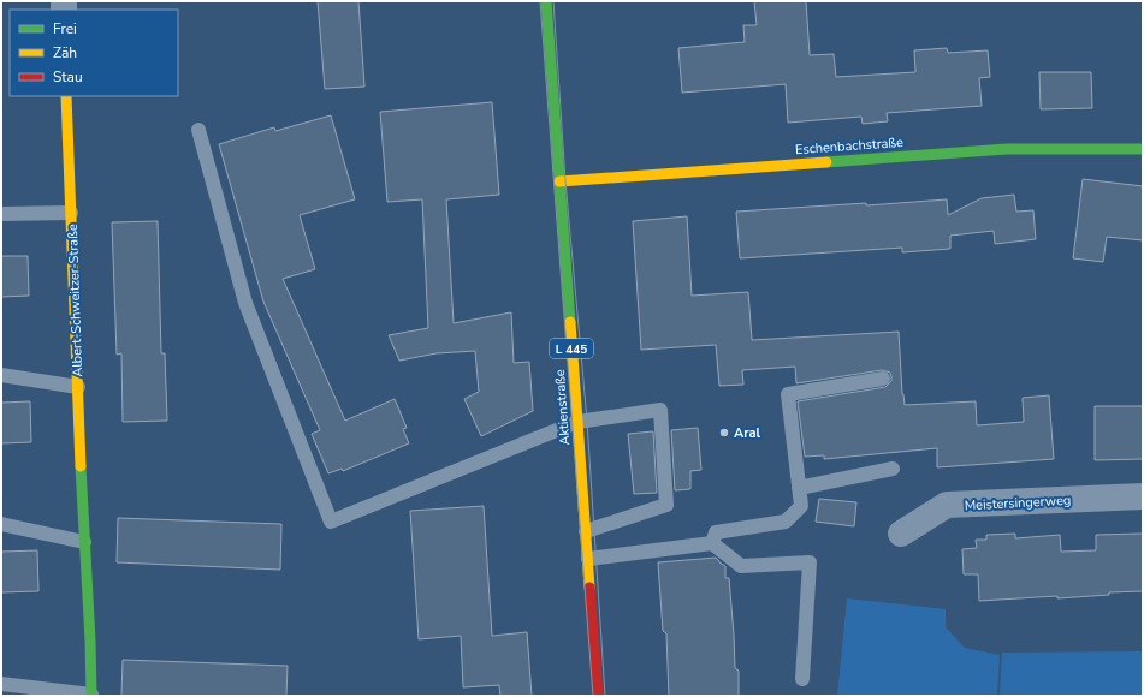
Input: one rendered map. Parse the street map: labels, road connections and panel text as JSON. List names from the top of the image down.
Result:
{
  "streets": {
    "street": [
      "Eschenbachstraße",
      "Albert-Schweitzer-Straße",
      "L 445",
      "Aktienstraße",
      "Meistersingerweg"
    ]
  },
  "crossings": [
    ["Eschenbachstraße", "Aktienstraße"]
  ],
  "places": ["Aral"],
  "legend": ["Frei", "Zäh", "Stau"]
}
